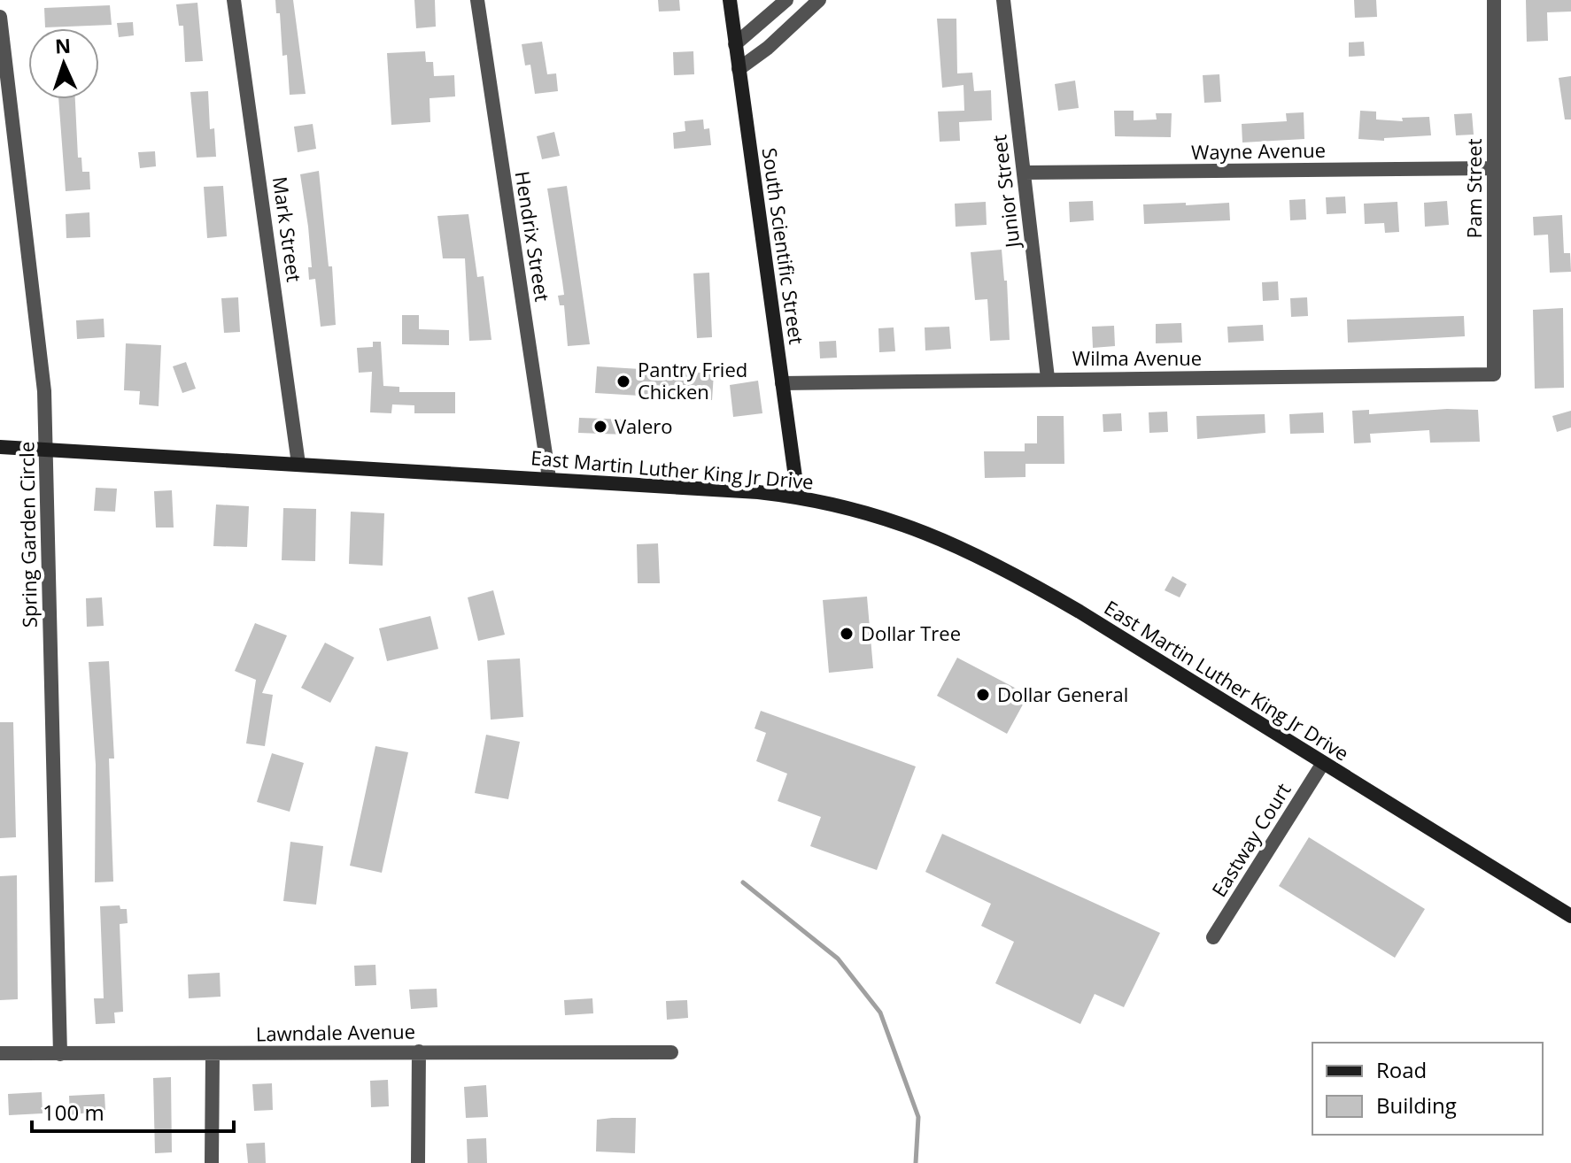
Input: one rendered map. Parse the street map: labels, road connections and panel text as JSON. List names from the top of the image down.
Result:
{
  "streets": {
    "main road": ["South Scientific Street", "East Martin Luther King Jr Drive"],
    "street": [
      "Wayne Avenue",
      "Pam Street",
      "Junior Street",
      "Mark Street",
      "Hendrix Street",
      "Wilma Avenue",
      "Spring Garden Circle",
      "Eastway Court",
      "Lawndale Avenue"
    ]
  },
  "crossings": [
    ["Wayne Avenue", "Pam Street"],
    ["Wayne Avenue", "Junior Street"],
    ["Pam Street", "Wilma Avenue"],
    ["Junior Street", "Wilma Avenue"],
    ["Mark Street", "East Martin Luther King Jr Drive"],
    ["Hendrix Street", "East Martin Luther King Jr Drive"],
    ["South Scientific Street", "Wilma Avenue"],
    ["South Scientific Street", "East Martin Luther King Jr Drive"],
    ["East Martin Luther King Jr Drive", "Spring Garden Circle"],
    ["East Martin Luther King Jr Drive", "Eastway Court"],
    ["Spring Garden Circle", "Lawndale Avenue"]
  ],
  "places": [
    "Pantry Fried Chicken",
    "Valero",
    "Dollar Tree",
    "Dollar General"
  ],
  "legend": ["Road", "Building"],
  "scale_bar": "100 m",
  "north": "top"
}
